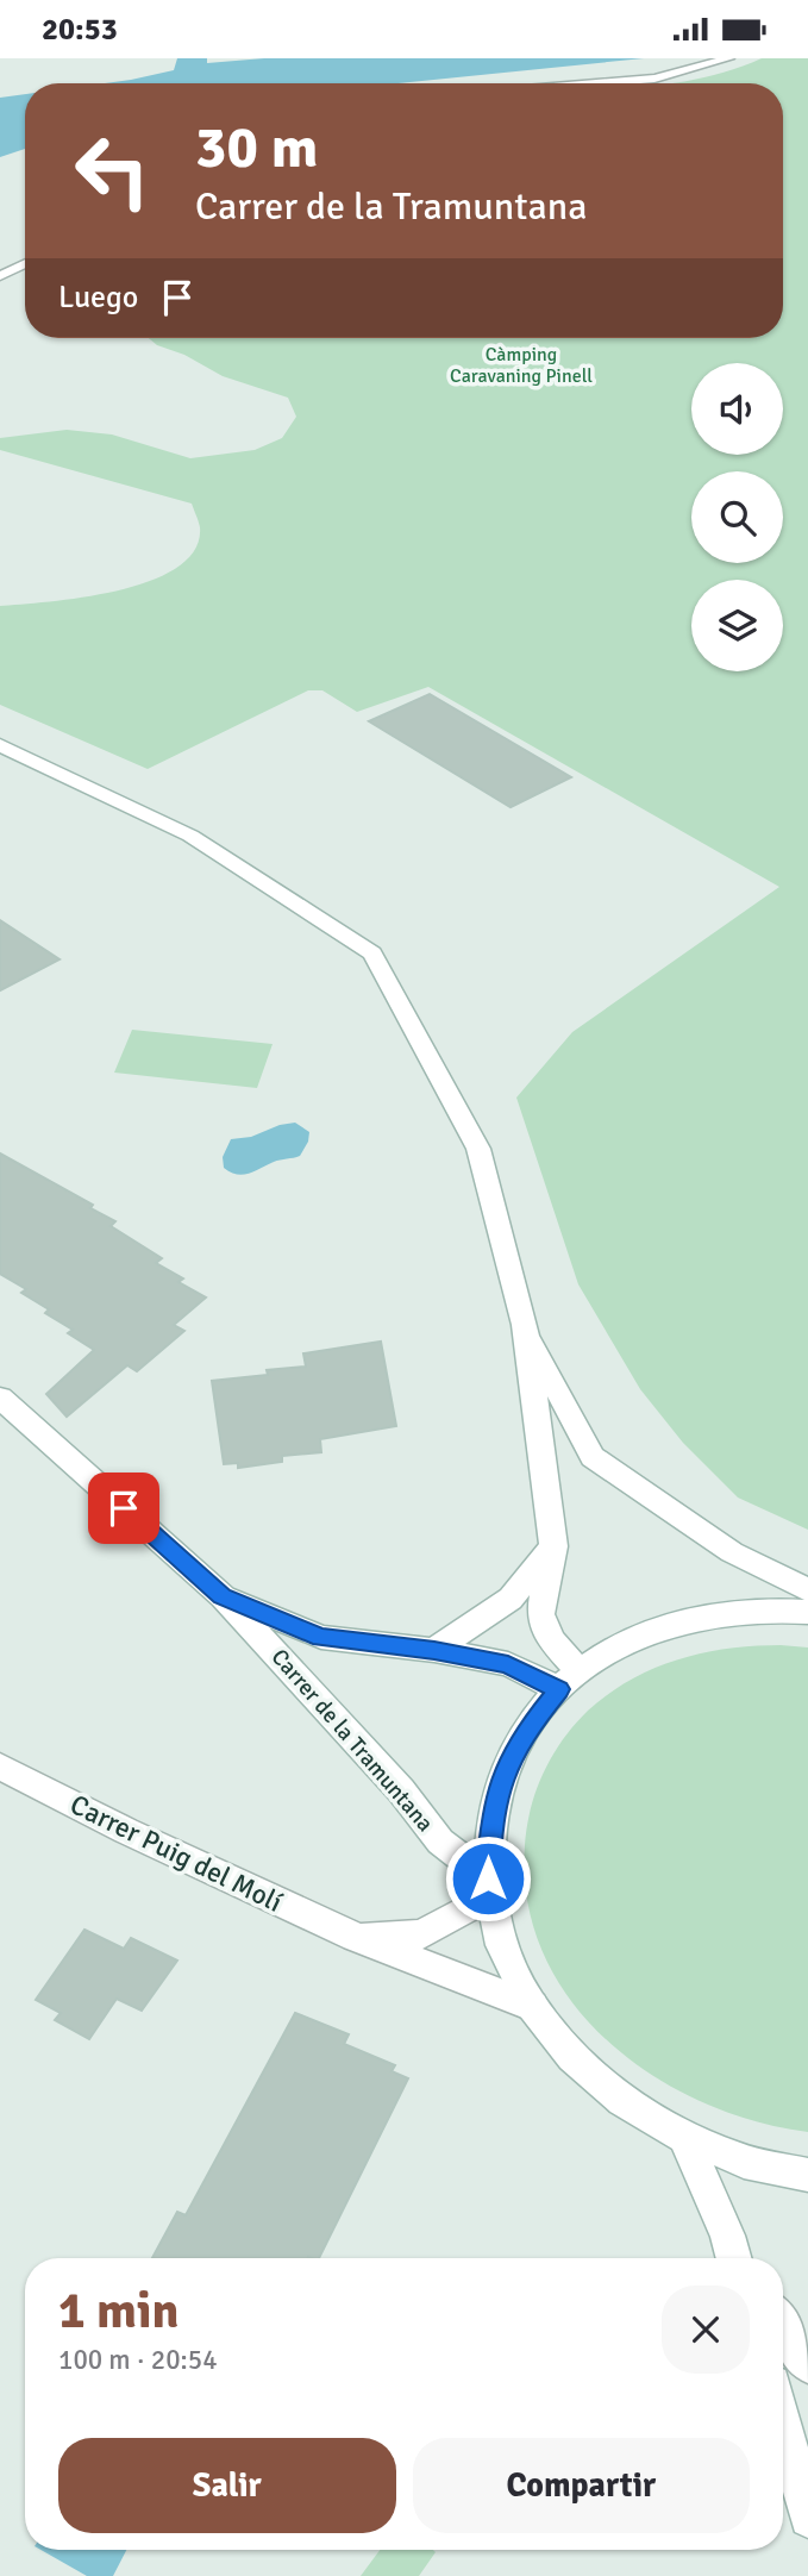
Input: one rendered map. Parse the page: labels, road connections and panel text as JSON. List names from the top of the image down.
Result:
{
  "streets": {
    "main road": ["Carrer de la Tramuntana", "Carrer Puig del Molí"]
  },
  "parks": ["Càmping Caravaning Pinell"],
  "page": {
    "status": "20:53",
    "turn": ["30 m", "Carrer de la Tramuntana"],
    "then": "Luego",
    "heading": ["1 min", "100 m · 20:54"],
    "buttons": ["Salir", "Compartir"]
  }
}
